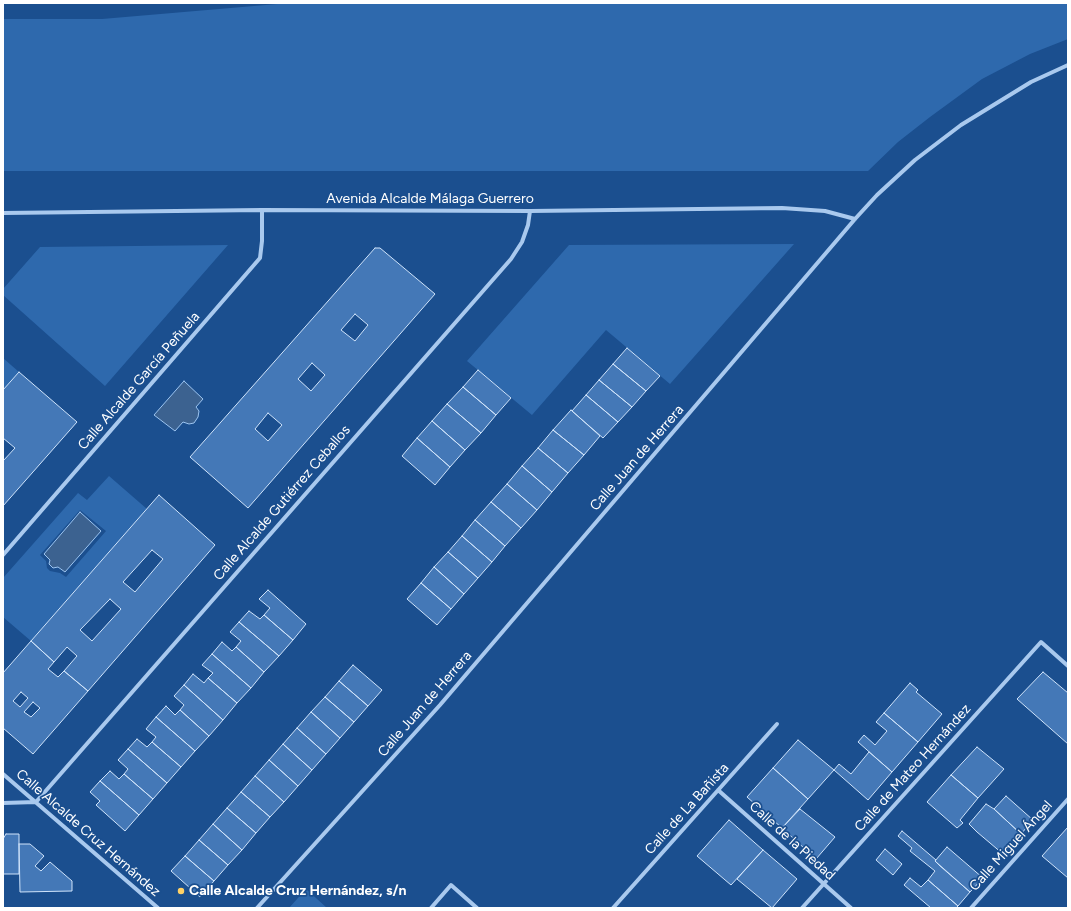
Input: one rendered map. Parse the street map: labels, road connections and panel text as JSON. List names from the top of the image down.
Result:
{
  "streets": {
    "street": [
      "Avenida Alcalde Málaga Guerrero",
      "Calle Alcalde García Peñuela",
      "Calle Juan de Herrera",
      "Calle Alcalde Gutiérrez Ceballos",
      "Calle de Mateo Hernández",
      "Calle de La Bañista",
      "Calle Alcalde Cruz Hernández",
      "Calle de la Piedad",
      "Calle Miguel Ángel"
    ]
  },
  "crossings": [
    ["Avenida Alcalde Málaga Guerrero", "Calle Alcalde García Peñuela"],
    ["Avenida Alcalde Málaga Guerrero", "Calle Juan de Herrera"],
    ["Avenida Alcalde Málaga Guerrero", "Calle Alcalde Gutiérrez Ceballos"],
    ["Calle Alcalde Gutiérrez Ceballos", "Calle Alcalde Cruz Hernández"],
    ["Calle de Mateo Hernández", "Calle de la Piedad"],
    ["Calle de La Bañista", "Calle de la Piedad"]
  ],
  "places": ["Calle Alcalde Cruz Hernández, s/n"]
}
